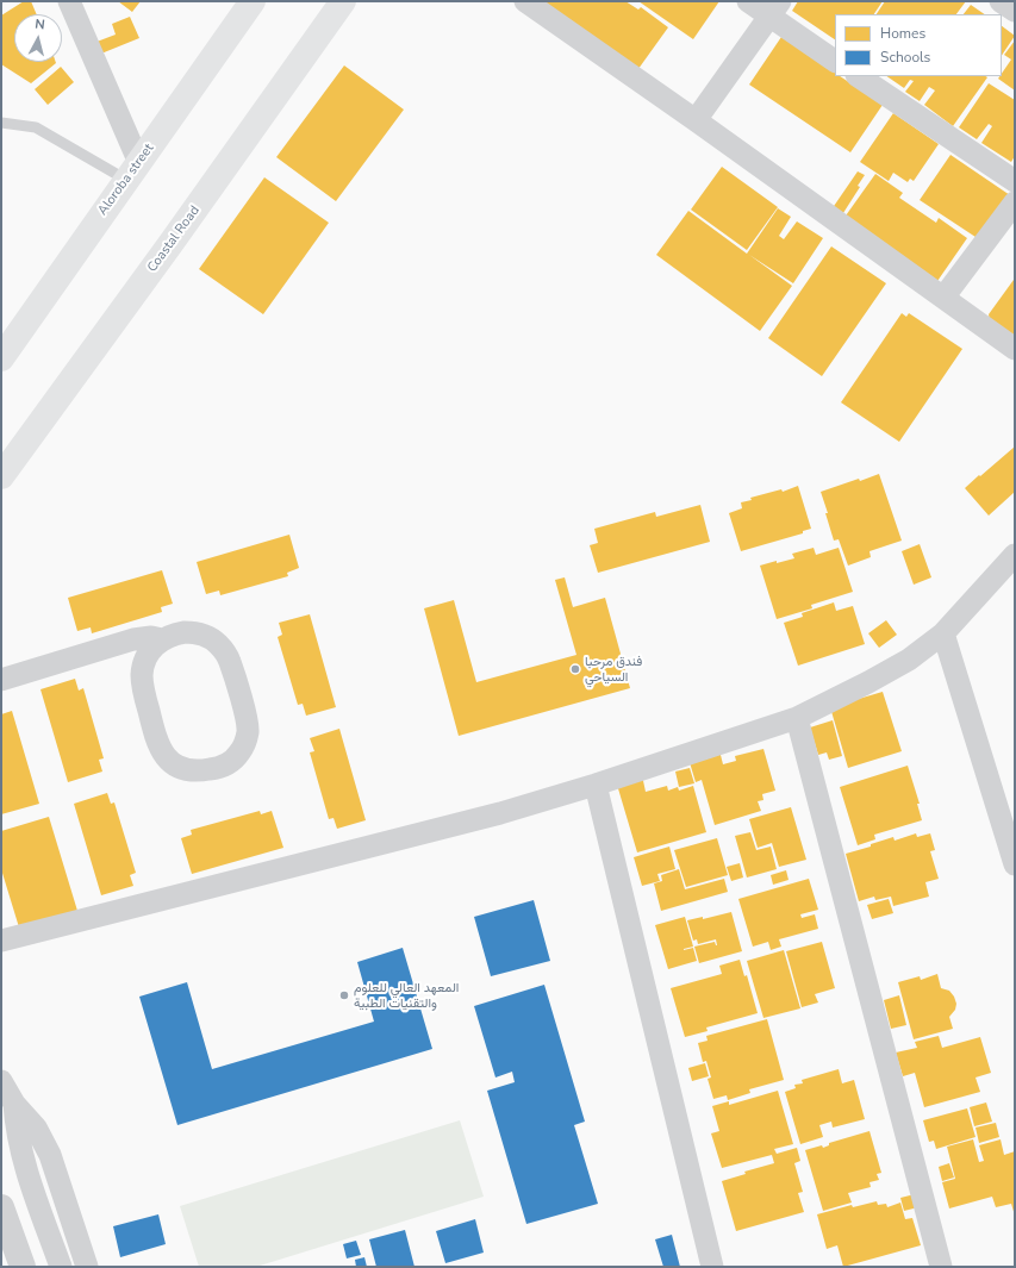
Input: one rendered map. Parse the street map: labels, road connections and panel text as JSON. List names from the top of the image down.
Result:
{
  "streets": {
    "highway": ["Aloroba street", "Coastal Road"]
  },
  "places": ["فندق مرحبا السياحي", "المعهد العالي للعلوم والتقنيات الطبية"],
  "legend": ["Homes", "Schools"],
  "north": "top"
}
